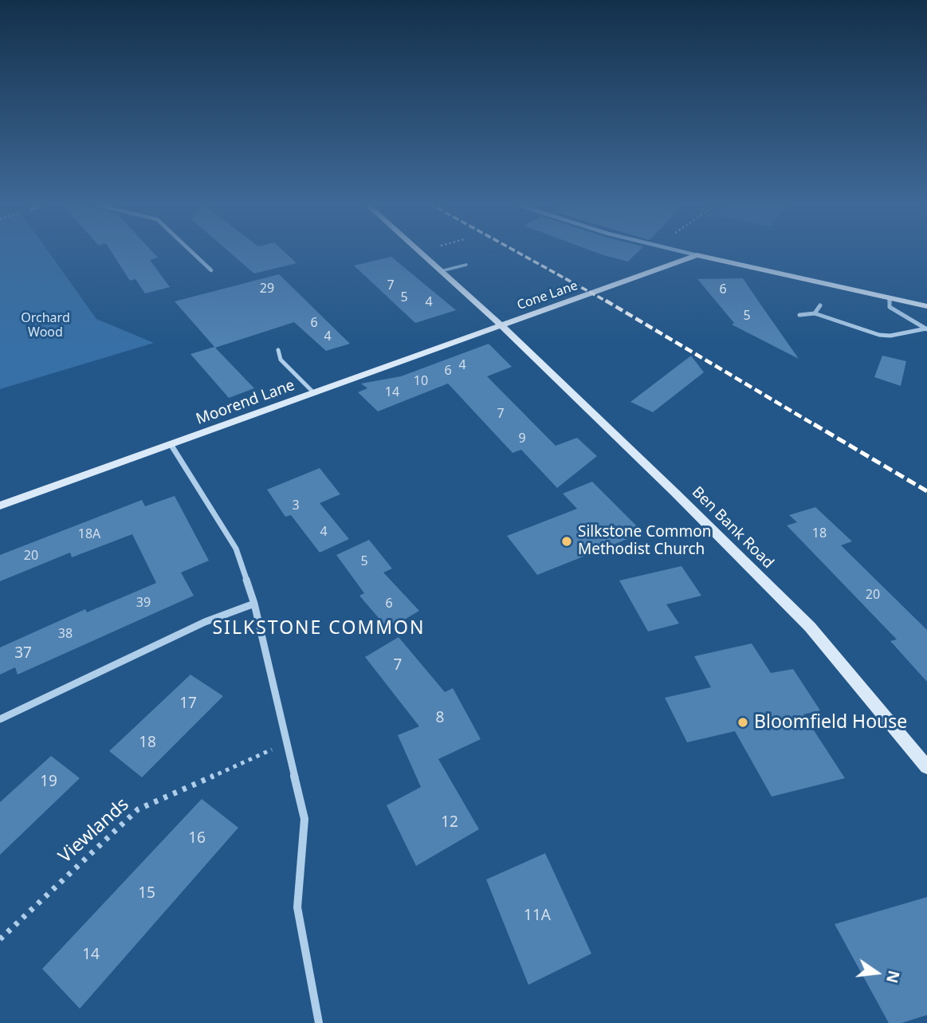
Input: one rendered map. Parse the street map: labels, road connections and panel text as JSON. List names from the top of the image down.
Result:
{
  "streets": {
    "street": ["Cone Lane", "Moorend Lane", "Ben Bank Road"],
    "path": ["Viewlands"]
  },
  "crossings": [
    ["Cone Lane", "Moorend Lane"],
    ["Cone Lane", "Ben Bank Road"],
    ["Moorend Lane", "Ben Bank Road"]
  ],
  "districts": ["SILKSTONE COMMON"],
  "parks": ["Orchard Wood"],
  "places": ["Silkstone Common Methodist Church", "Bloomfield House"],
  "house_numbers": [
    "7",
    "29",
    "6",
    "5",
    "4",
    "5",
    "6",
    "4",
    "4",
    "6",
    "10",
    "14",
    "7",
    "9",
    "3",
    "4",
    "18",
    "18A",
    "20",
    "5",
    "20",
    "39",
    "6",
    "38",
    "37",
    "7",
    "17",
    "8",
    "18",
    "19",
    "12",
    "16",
    "15",
    "11A",
    "14"
  ],
  "north": "right"
}
